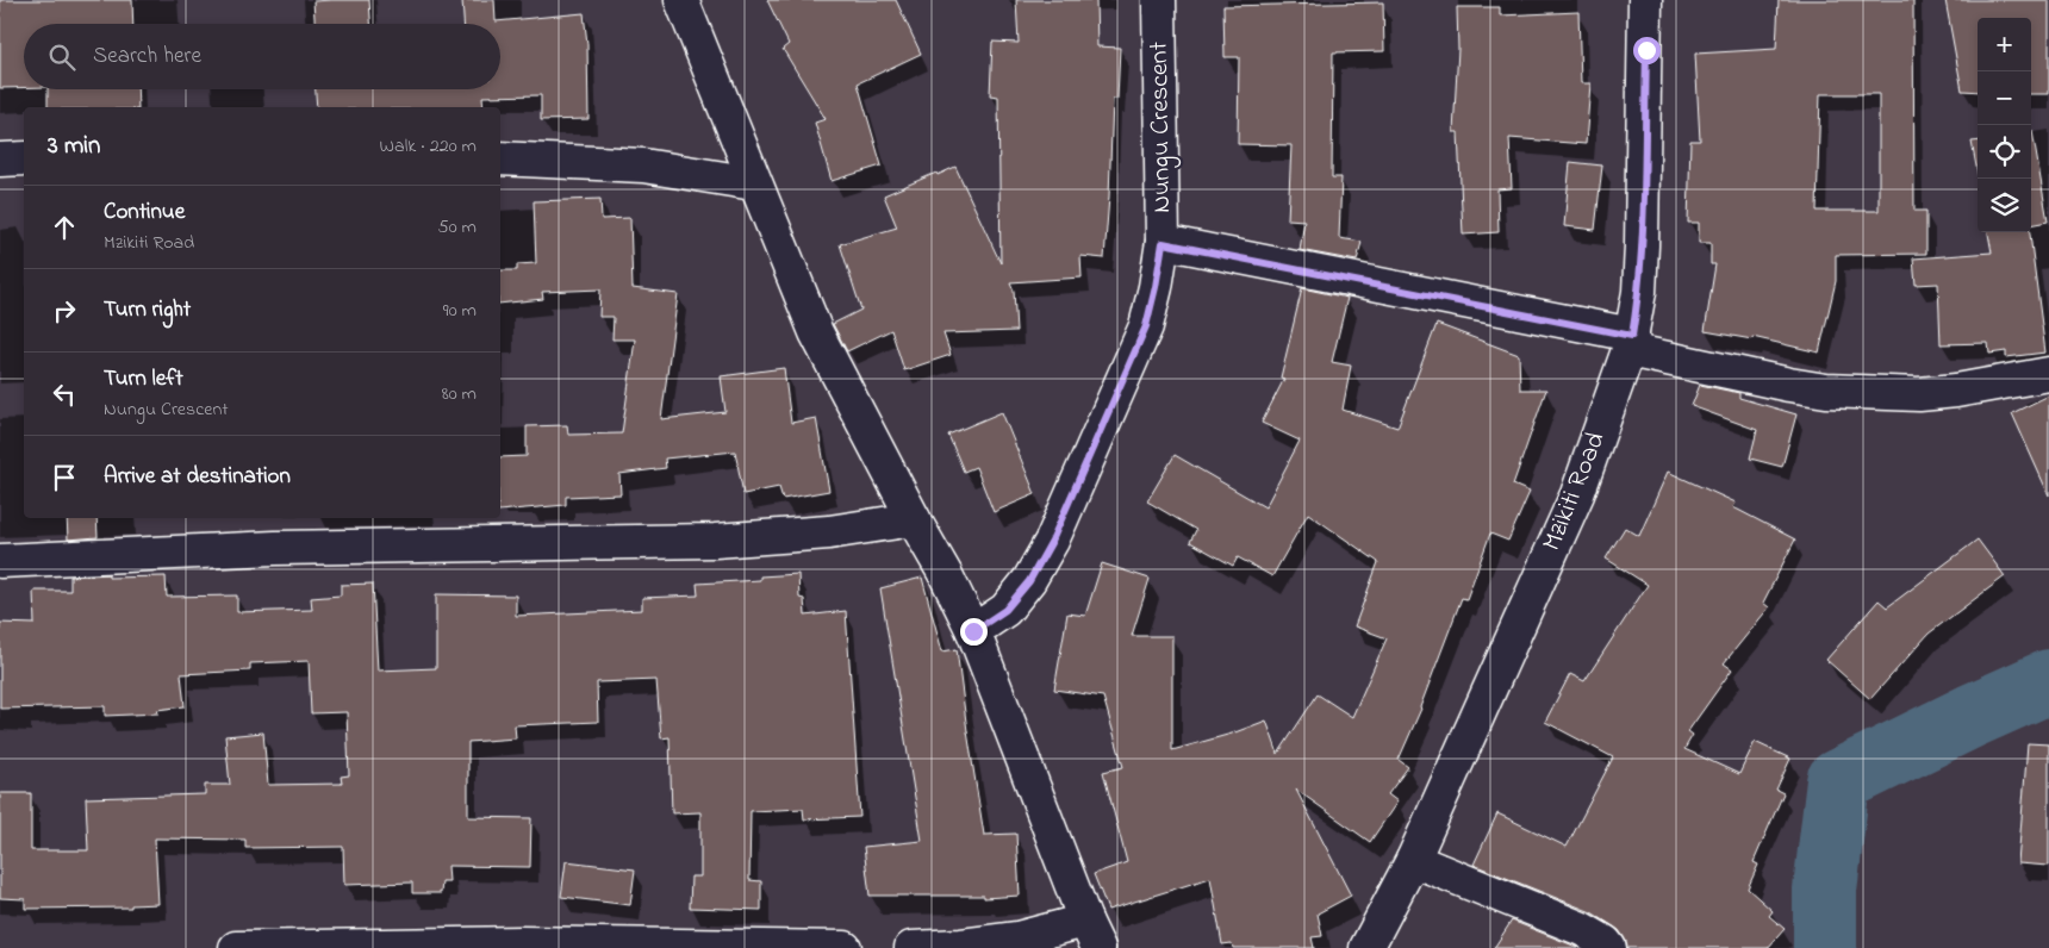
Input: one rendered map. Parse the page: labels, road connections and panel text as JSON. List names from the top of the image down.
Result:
{
  "streets": {
    "street": ["Nungu Crescent", "Mzikiti Road"]
  },
  "page": {
    "map_buttons": ["+", "−"],
    "search": "Search here",
    "heading": ["3 min", "Walk · 220 m"],
    "list": [
      ["Continue", "Mzikiti Road", "50 m"],
      ["Turn right", "90 m"],
      ["Turn left", "Nungu Crescent", "80 m"],
      "Arrive at destination"
    ]
  }
}
